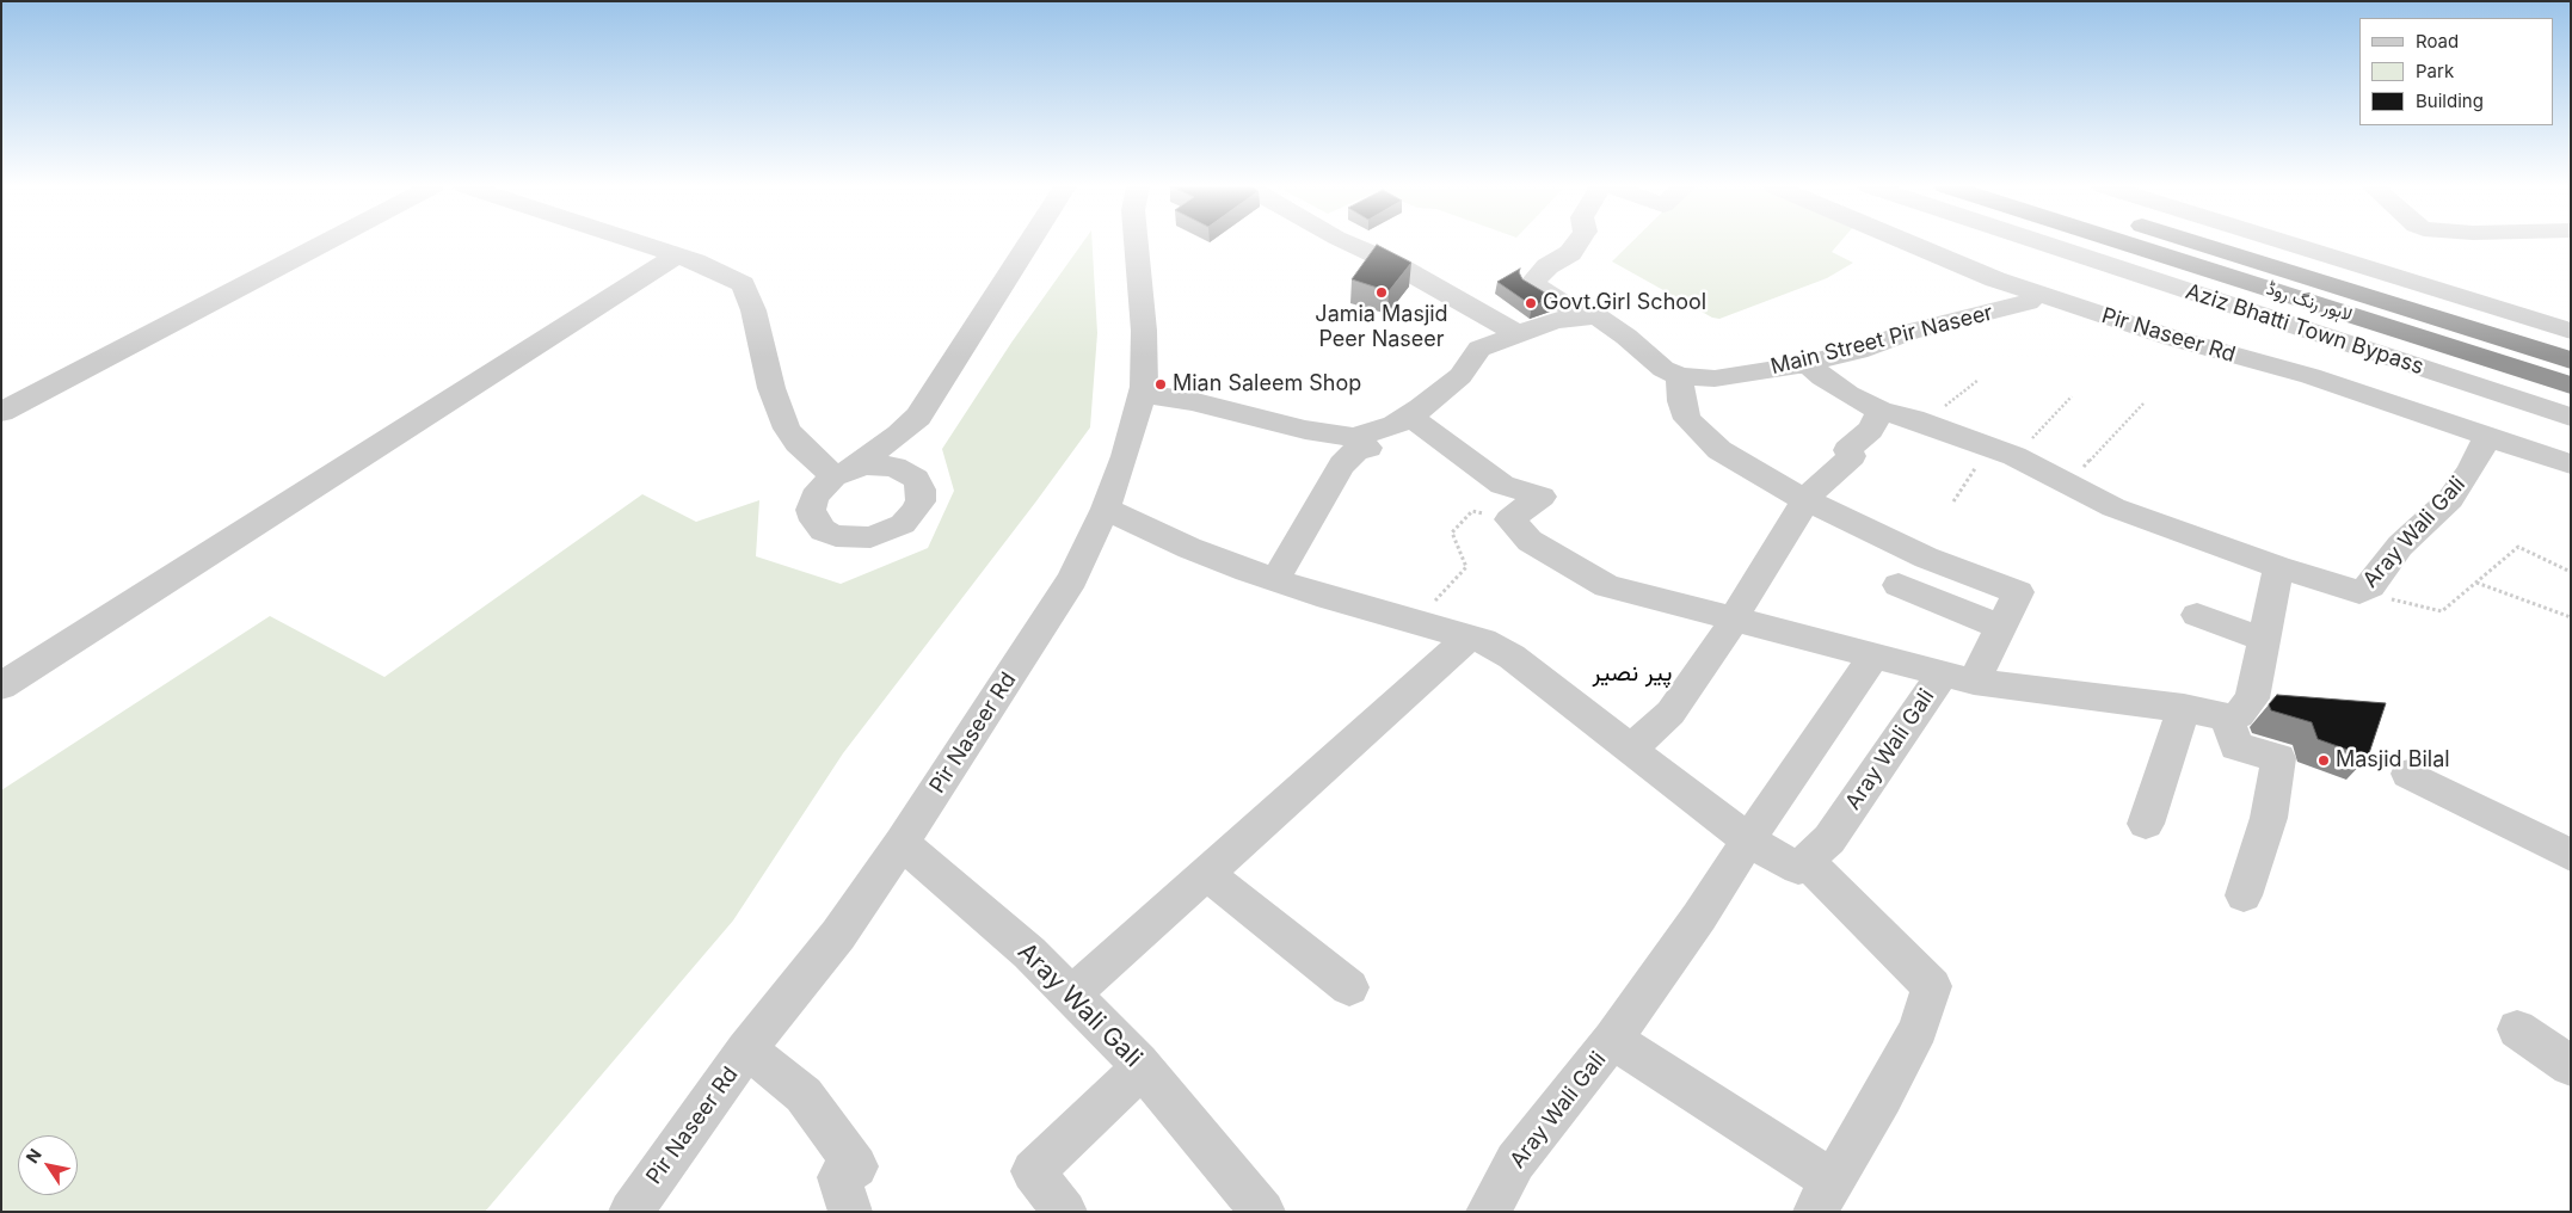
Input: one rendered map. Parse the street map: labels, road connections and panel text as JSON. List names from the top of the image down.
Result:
{
  "streets": {
    "highway": ["لاہور رنگ روڈ"],
    "street": [
      "Aziz Bhatti Town Bypass",
      "Pir Naseer Rd",
      "Main Street Pir Naseer",
      "Aray Wali Gali"
    ]
  },
  "crossings": [
    ["Pir Naseer Rd", "Main Street Pir Naseer"],
    ["Pir Naseer Rd", "Aray Wali Gali"],
    ["Main Street Pir Naseer", "Aray Wali Gali"]
  ],
  "districts": ["پیر نصیر"],
  "places": [
    "Jamia Masjid Peer Naseer",
    "Govt.Girl School",
    "Mian Saleem Shop",
    "Masjid Bilal"
  ],
  "legend": ["Road", "Park", "Building"],
  "north": "top left"
}
